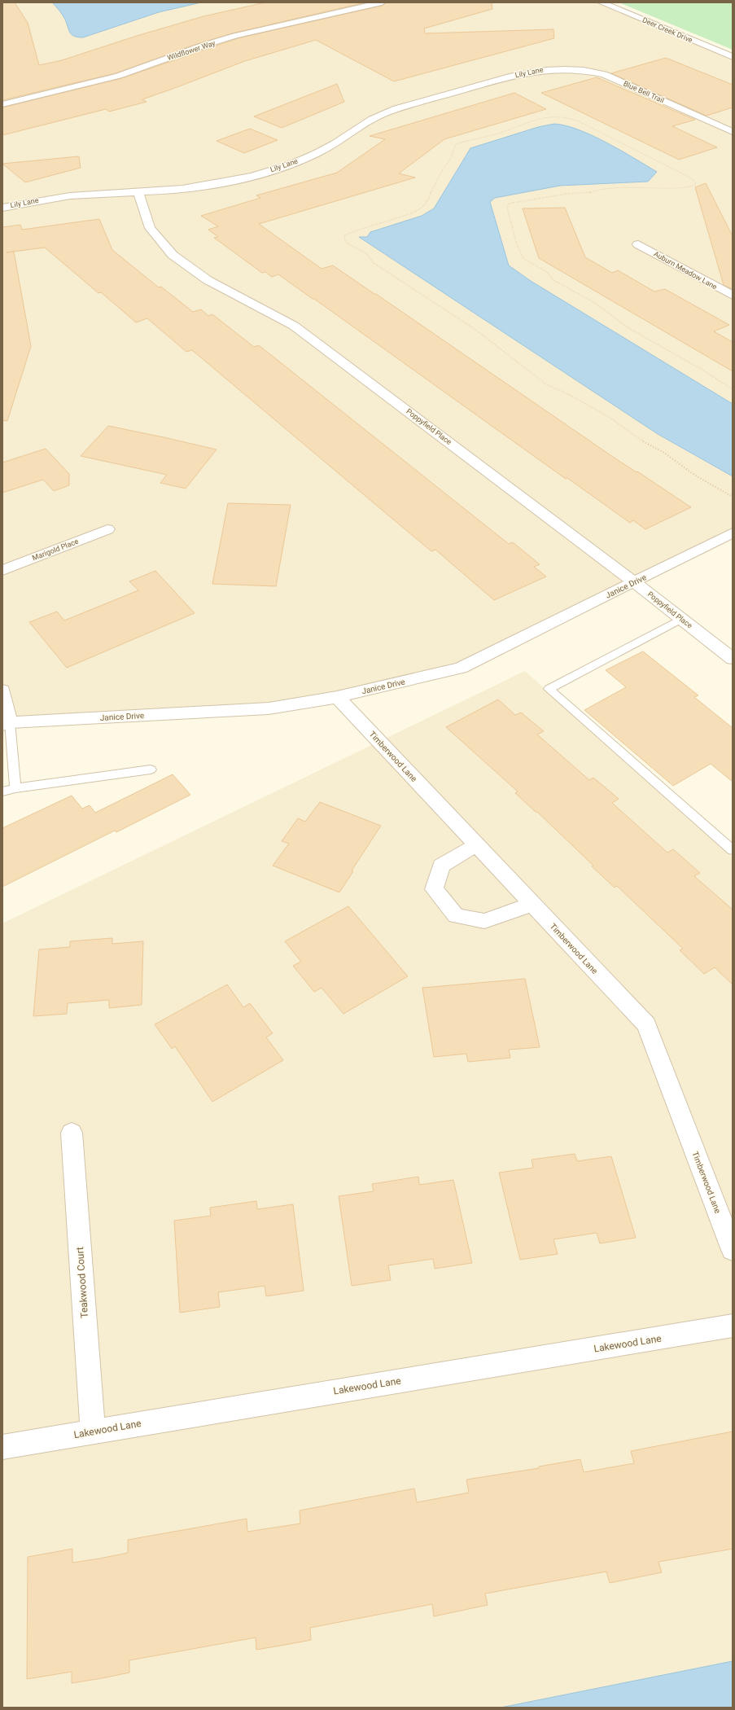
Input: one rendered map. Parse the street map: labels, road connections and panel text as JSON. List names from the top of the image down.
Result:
{
  "streets": {
    "street": [
      "Deer Creek Drive",
      "Wildflower Way",
      "Lily Lane",
      "Blue Bell Trail",
      "Auburn Meadow Lane",
      "Poppyfield Place",
      "Marigold Place",
      "Janice Drive",
      "Timberwood Lane",
      "Teakwood Court",
      "Lakewood Lane"
    ]
  },
  "crossings": [
    ["Lily Lane", "Blue Bell Trail"],
    ["Lily Lane", "Poppyfield Place"],
    ["Poppyfield Place", "Janice Drive"],
    ["Janice Drive", "Timberwood Lane"],
    ["Teakwood Court", "Lakewood Lane"]
  ]
}
